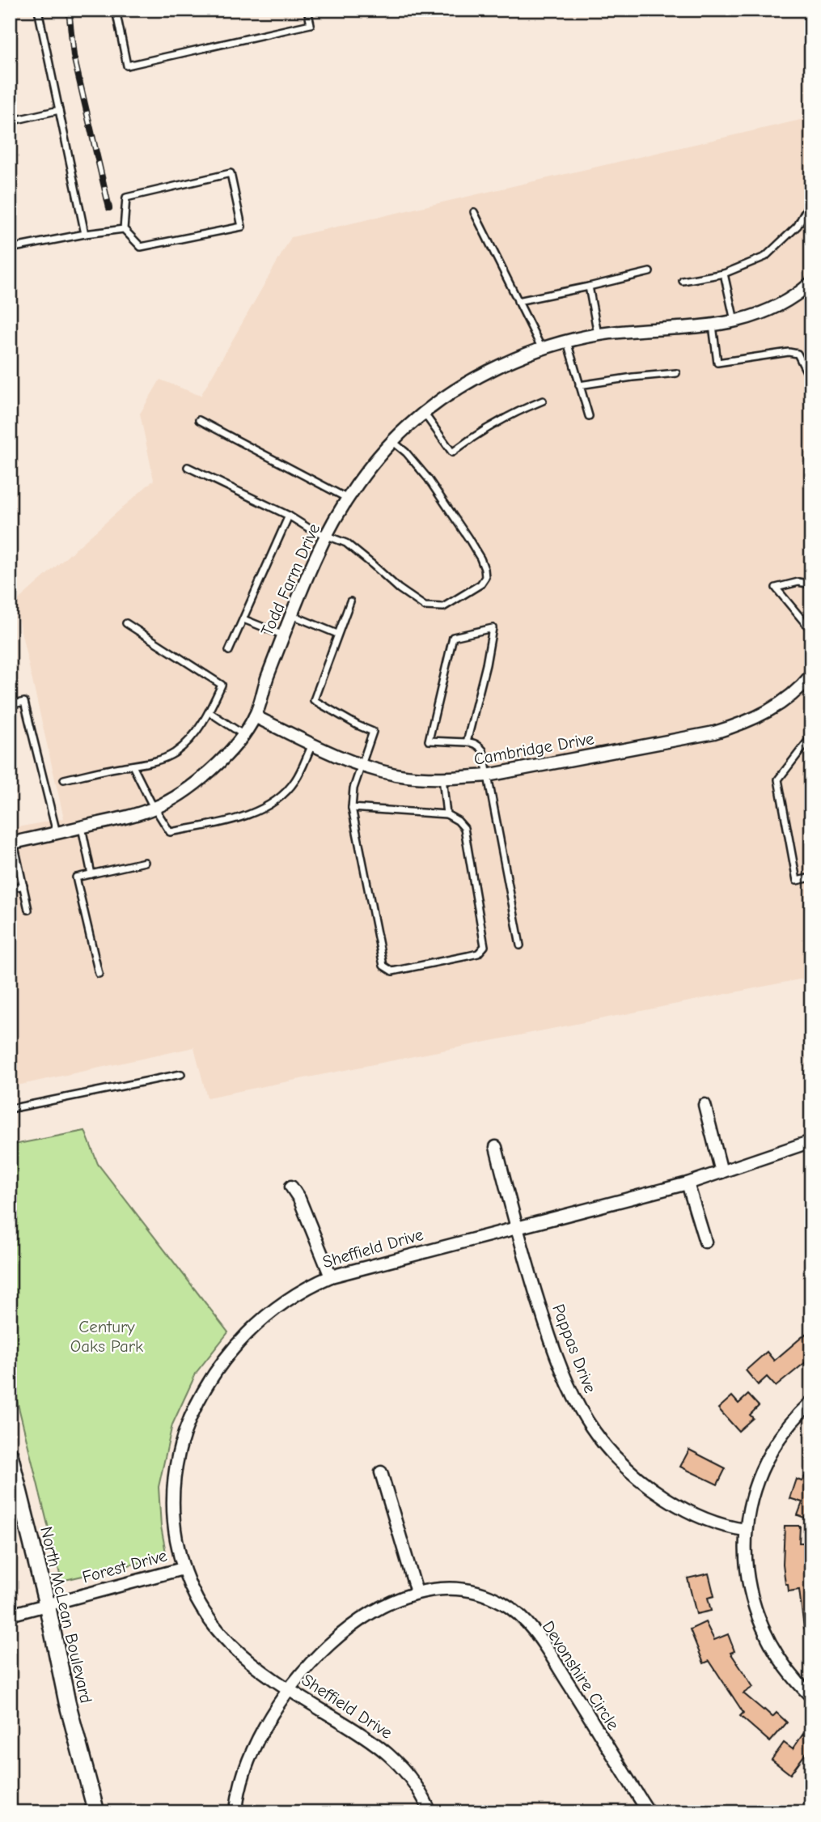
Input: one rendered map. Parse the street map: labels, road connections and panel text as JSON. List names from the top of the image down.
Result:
{
  "streets": {
    "main road": ["North McLean Boulevard"],
    "street": [
      "Todd Farm Drive",
      "Cambridge Drive",
      "Sheffield Drive",
      "Pappas Drive",
      "Forest Drive",
      "Devonshire Circle"
    ]
  },
  "crossings": [
    ["Todd Farm Drive", "Cambridge Drive"],
    ["Sheffield Drive", "Pappas Drive"],
    ["Sheffield Drive", "Forest Drive"],
    ["Sheffield Drive", "Devonshire Circle"],
    ["Forest Drive", "North McLean Boulevard"]
  ],
  "parks": ["Century Oaks Park"]
}
